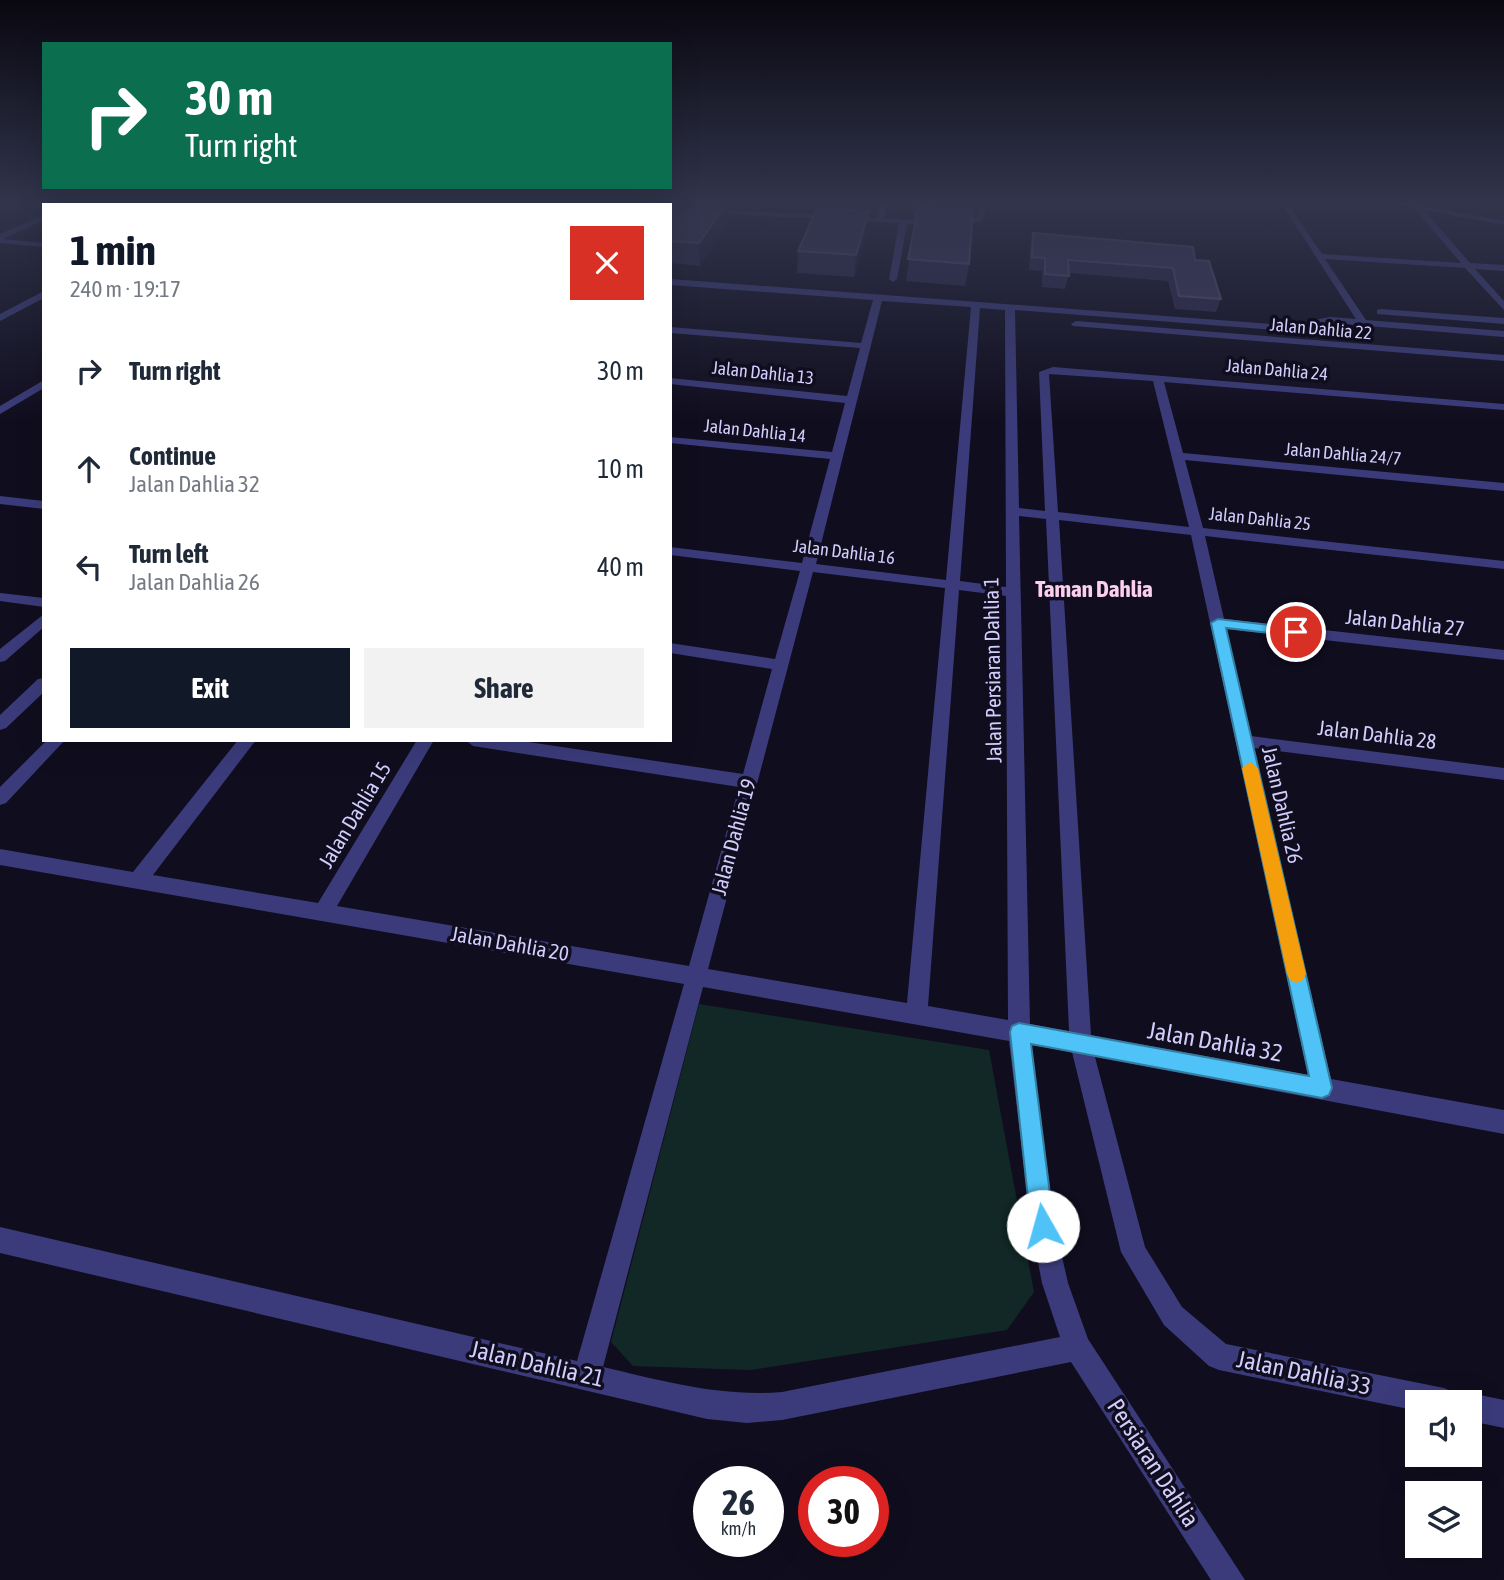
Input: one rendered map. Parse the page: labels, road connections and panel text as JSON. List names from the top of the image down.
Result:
{
  "streets": {
    "street": [
      "Jalan Dahlia 22",
      "Jalan Dahlia 24",
      "Jalan Dahlia 13",
      "Jalan Dahlia 14",
      "Jalan Dahlia 24/7",
      "Jalan Dahlia 25",
      "Jalan Dahlia 16",
      "Jalan Dahlia 27",
      "Jalan Persiaran Dahlia 1",
      "Jalan Dahlia 28",
      "Jalan Dahlia 26",
      "Jalan Dahlia 15",
      "Jalan Dahlia 19",
      "Jalan Dahlia 20",
      "Jalan Dahlia 32",
      "Jalan Dahlia 21",
      "Jalan Dahlia 33",
      "Persiaran Dahlia"
    ]
  },
  "crossings": [
    ["Jalan Dahlia 22", "Jalan Persiaran Dahlia 1"],
    ["Jalan Dahlia 22", "Jalan Dahlia 19"],
    ["Jalan Dahlia 24", "Jalan Dahlia 26"],
    ["Jalan Dahlia 24", "Jalan Dahlia 33"],
    ["Jalan Dahlia 13", "Jalan Dahlia 19"],
    ["Jalan Dahlia 14", "Jalan Dahlia 19"],
    ["Jalan Dahlia 24/7", "Jalan Dahlia 26"],
    ["Jalan Dahlia 25", "Jalan Persiaran Dahlia 1"],
    ["Jalan Dahlia 25", "Jalan Dahlia 26"],
    ["Jalan Dahlia 25", "Jalan Dahlia 33"],
    ["Jalan Dahlia 16", "Jalan Persiaran Dahlia 1"],
    ["Jalan Dahlia 16", "Jalan Dahlia 19"],
    ["Jalan Dahlia 27", "Jalan Dahlia 26"],
    ["Jalan Persiaran Dahlia 1", "Jalan Dahlia 20"],
    ["Jalan Persiaran Dahlia 1", "Jalan Dahlia 32"],
    ["Jalan Persiaran Dahlia 1", "Jalan Dahlia 21"],
    ["Jalan Persiaran Dahlia 1", "Persiaran Dahlia"],
    ["Jalan Dahlia 28", "Jalan Dahlia 26"],
    ["Jalan Dahlia 26", "Jalan Dahlia 32"],
    ["Jalan Dahlia 15", "Jalan Dahlia 20"],
    ["Jalan Dahlia 19", "Jalan Dahlia 20"],
    ["Jalan Dahlia 19", "Jalan Dahlia 21"],
    ["Jalan Dahlia 20", "Jalan Dahlia 32"],
    ["Jalan Dahlia 32", "Jalan Dahlia 33"],
    ["Jalan Dahlia 21", "Persiaran Dahlia"]
  ],
  "districts": ["Taman Dahlia"],
  "page": {
    "turn": ["30 m", "Turn right"],
    "heading": ["1 min", "240 m · 19:17"],
    "list": [
      {
        "name": "Turn right",
        "value": "30 m"
      },
      {
        "name": "Continue",
        "note": "Jalan Dahlia 32",
        "value": "10 m"
      },
      {
        "name": "Turn left",
        "note": "Jalan Dahlia 26",
        "value": "40 m"
      }
    ],
    "buttons": ["Exit", "Share"],
    "speed": "26 km/h",
    "limit": "30"
  }
}
